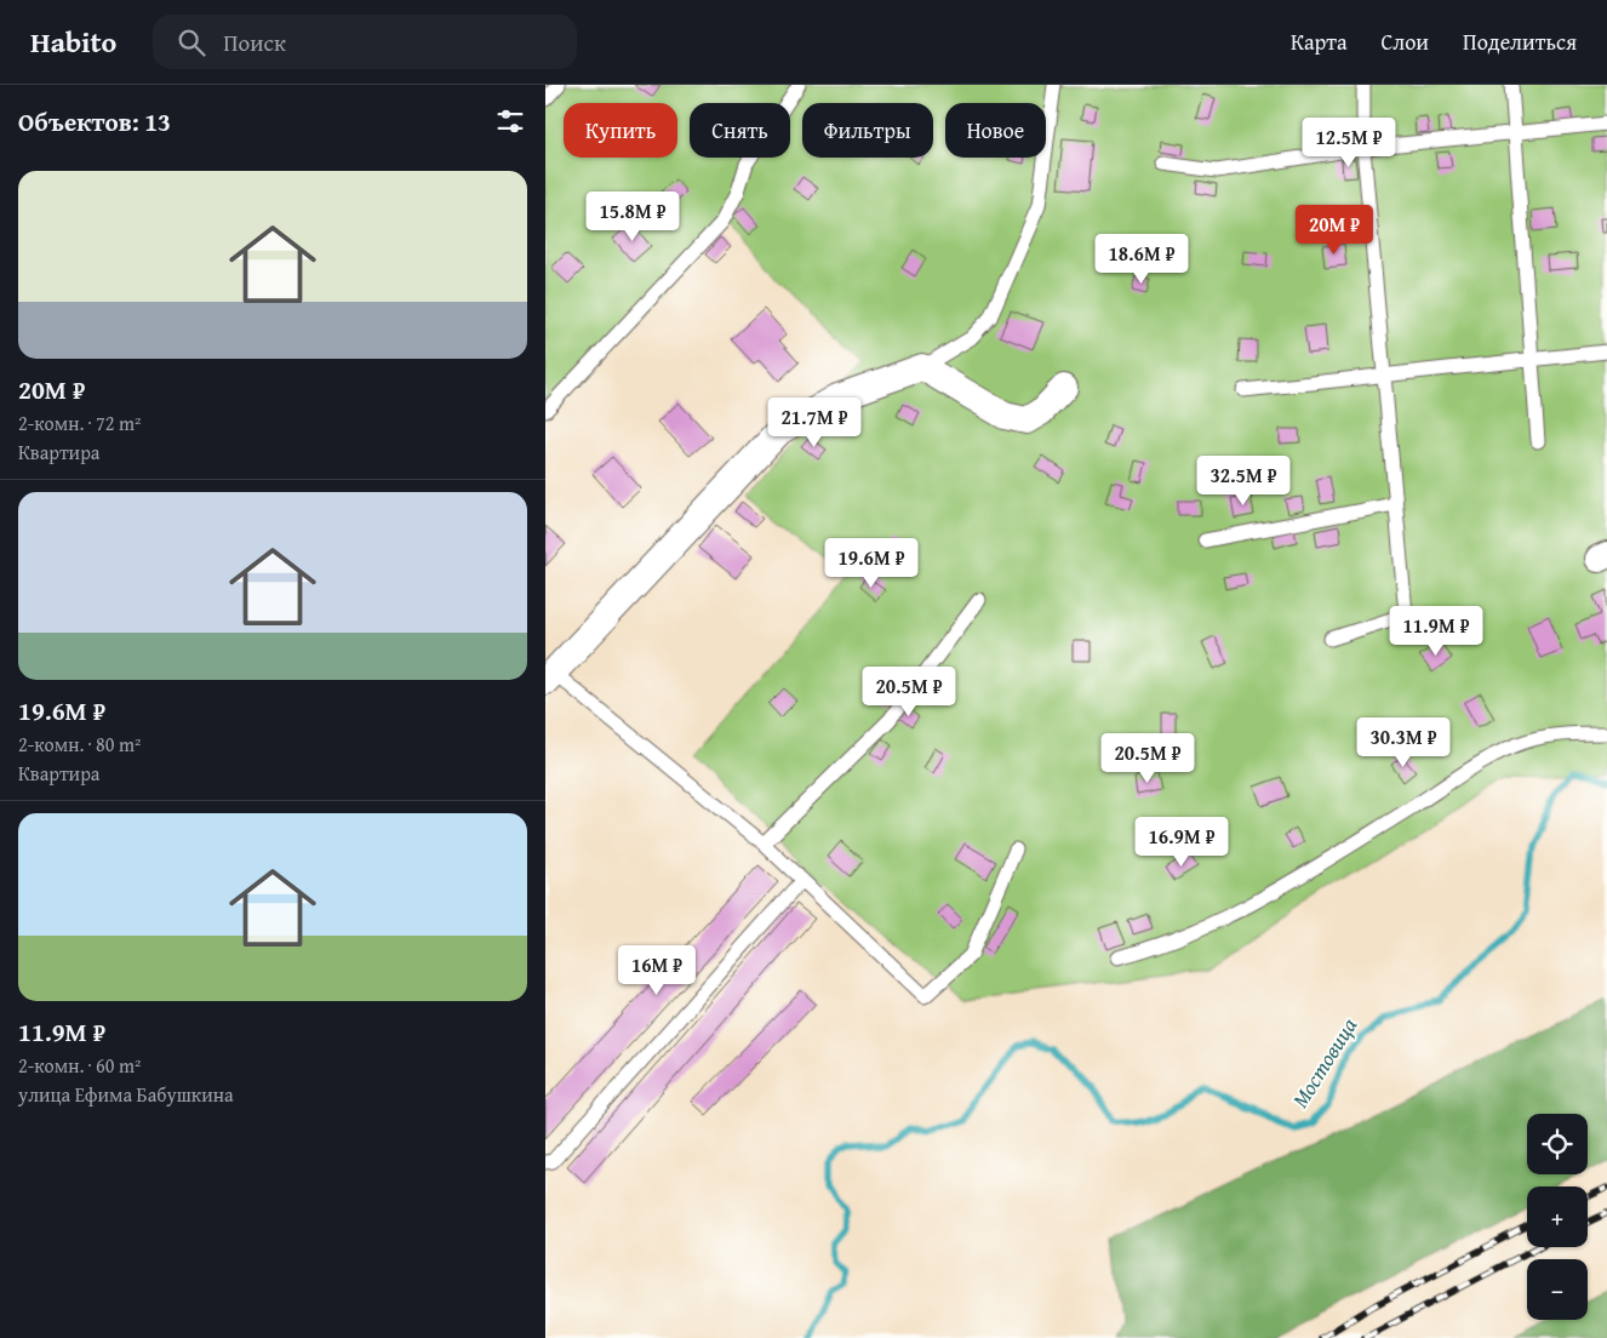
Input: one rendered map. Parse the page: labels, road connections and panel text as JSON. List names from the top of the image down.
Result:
{
  "water": ["Мостовица"],
  "page": {
    "header": "Habito",
    "search": "Поиск",
    "nav": ["Карта", "Слои", "Поделиться"],
    "heading": "Объектов: 13",
    "chip": [
      "Купить",
      "Снять",
      "Фильтры",
      "Новое"
    ],
    "price": [
      "12.5M ₽",
      "15.8M ₽",
      "20M ₽",
      "18.6M ₽",
      "21.7M ₽",
      "32.5M ₽",
      "19.6M ₽",
      "11.9M ₽",
      "20.5M ₽",
      "30.3M ₽",
      "20.5M ₽",
      "16.9M ₽",
      "16M ₽"
    ],
    "list": [
      {
        "name": "20M ₽",
        "note": "2-комн. · 72 m² · Квартира"
      },
      {
        "name": "19.6M ₽",
        "note": "2-комн. · 80 m² · Квартира"
      },
      {
        "name": "11.9M ₽",
        "note": "2-комн. · 60 m² · улица Ефима Бабушкина"
      }
    ],
    "map_buttons": ["+", "−"]
  }
}
